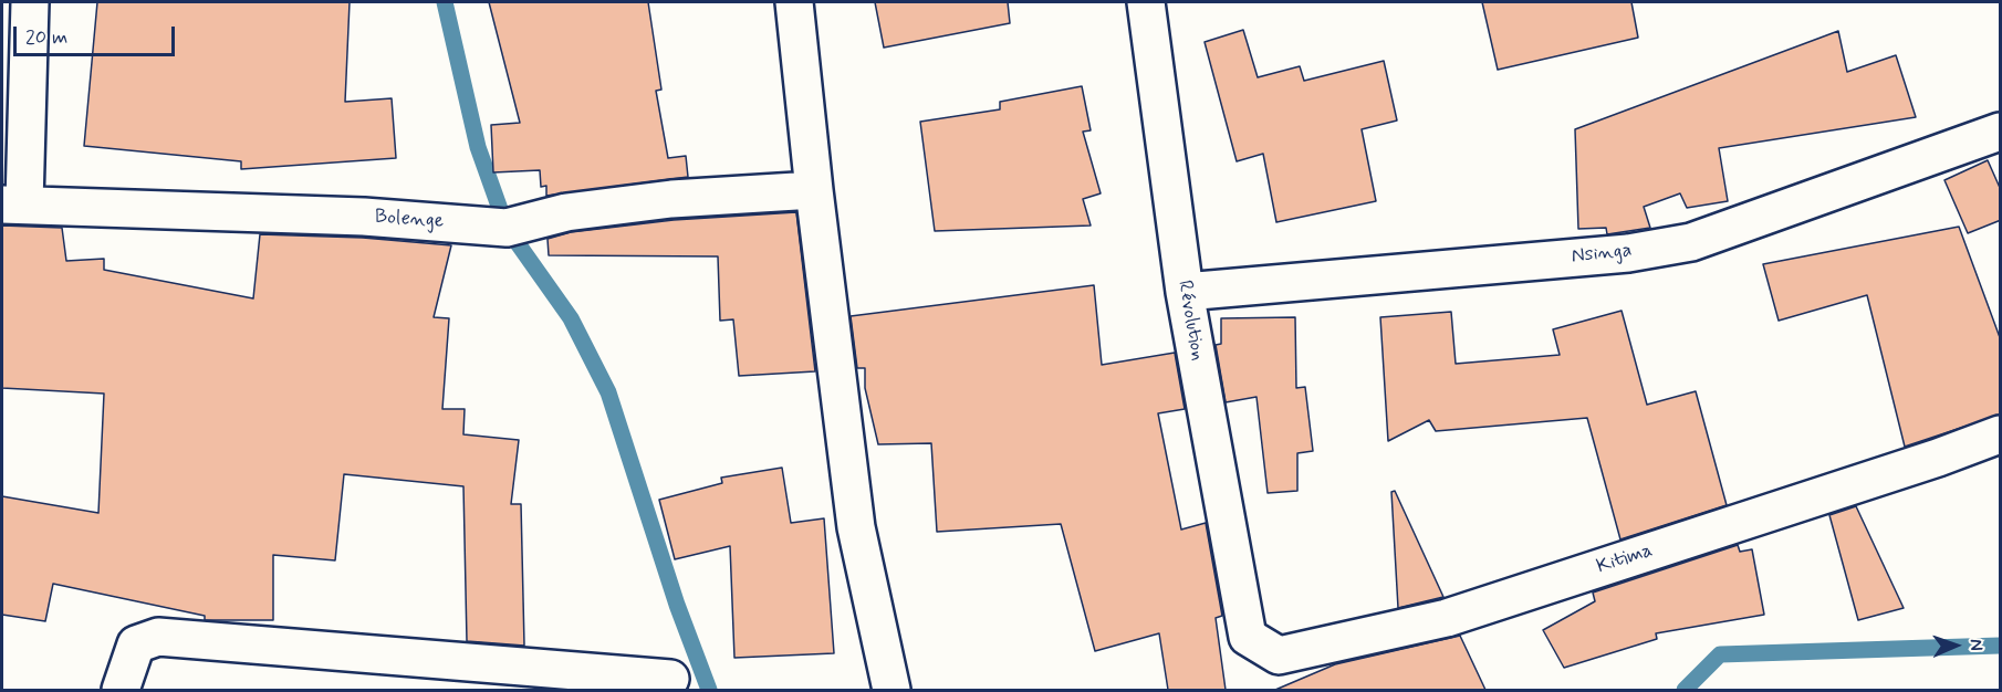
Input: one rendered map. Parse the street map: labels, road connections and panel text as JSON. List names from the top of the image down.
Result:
{
  "streets": {
    "street": [
      "Bolenge",
      "Nsinga",
      "Révolution",
      "Kitima"
    ]
  },
  "crossings": [
    ["Nsinga", "Révolution"],
    ["Révolution", "Kitima"]
  ],
  "scale_bar": "20 m",
  "north": "right"
}
